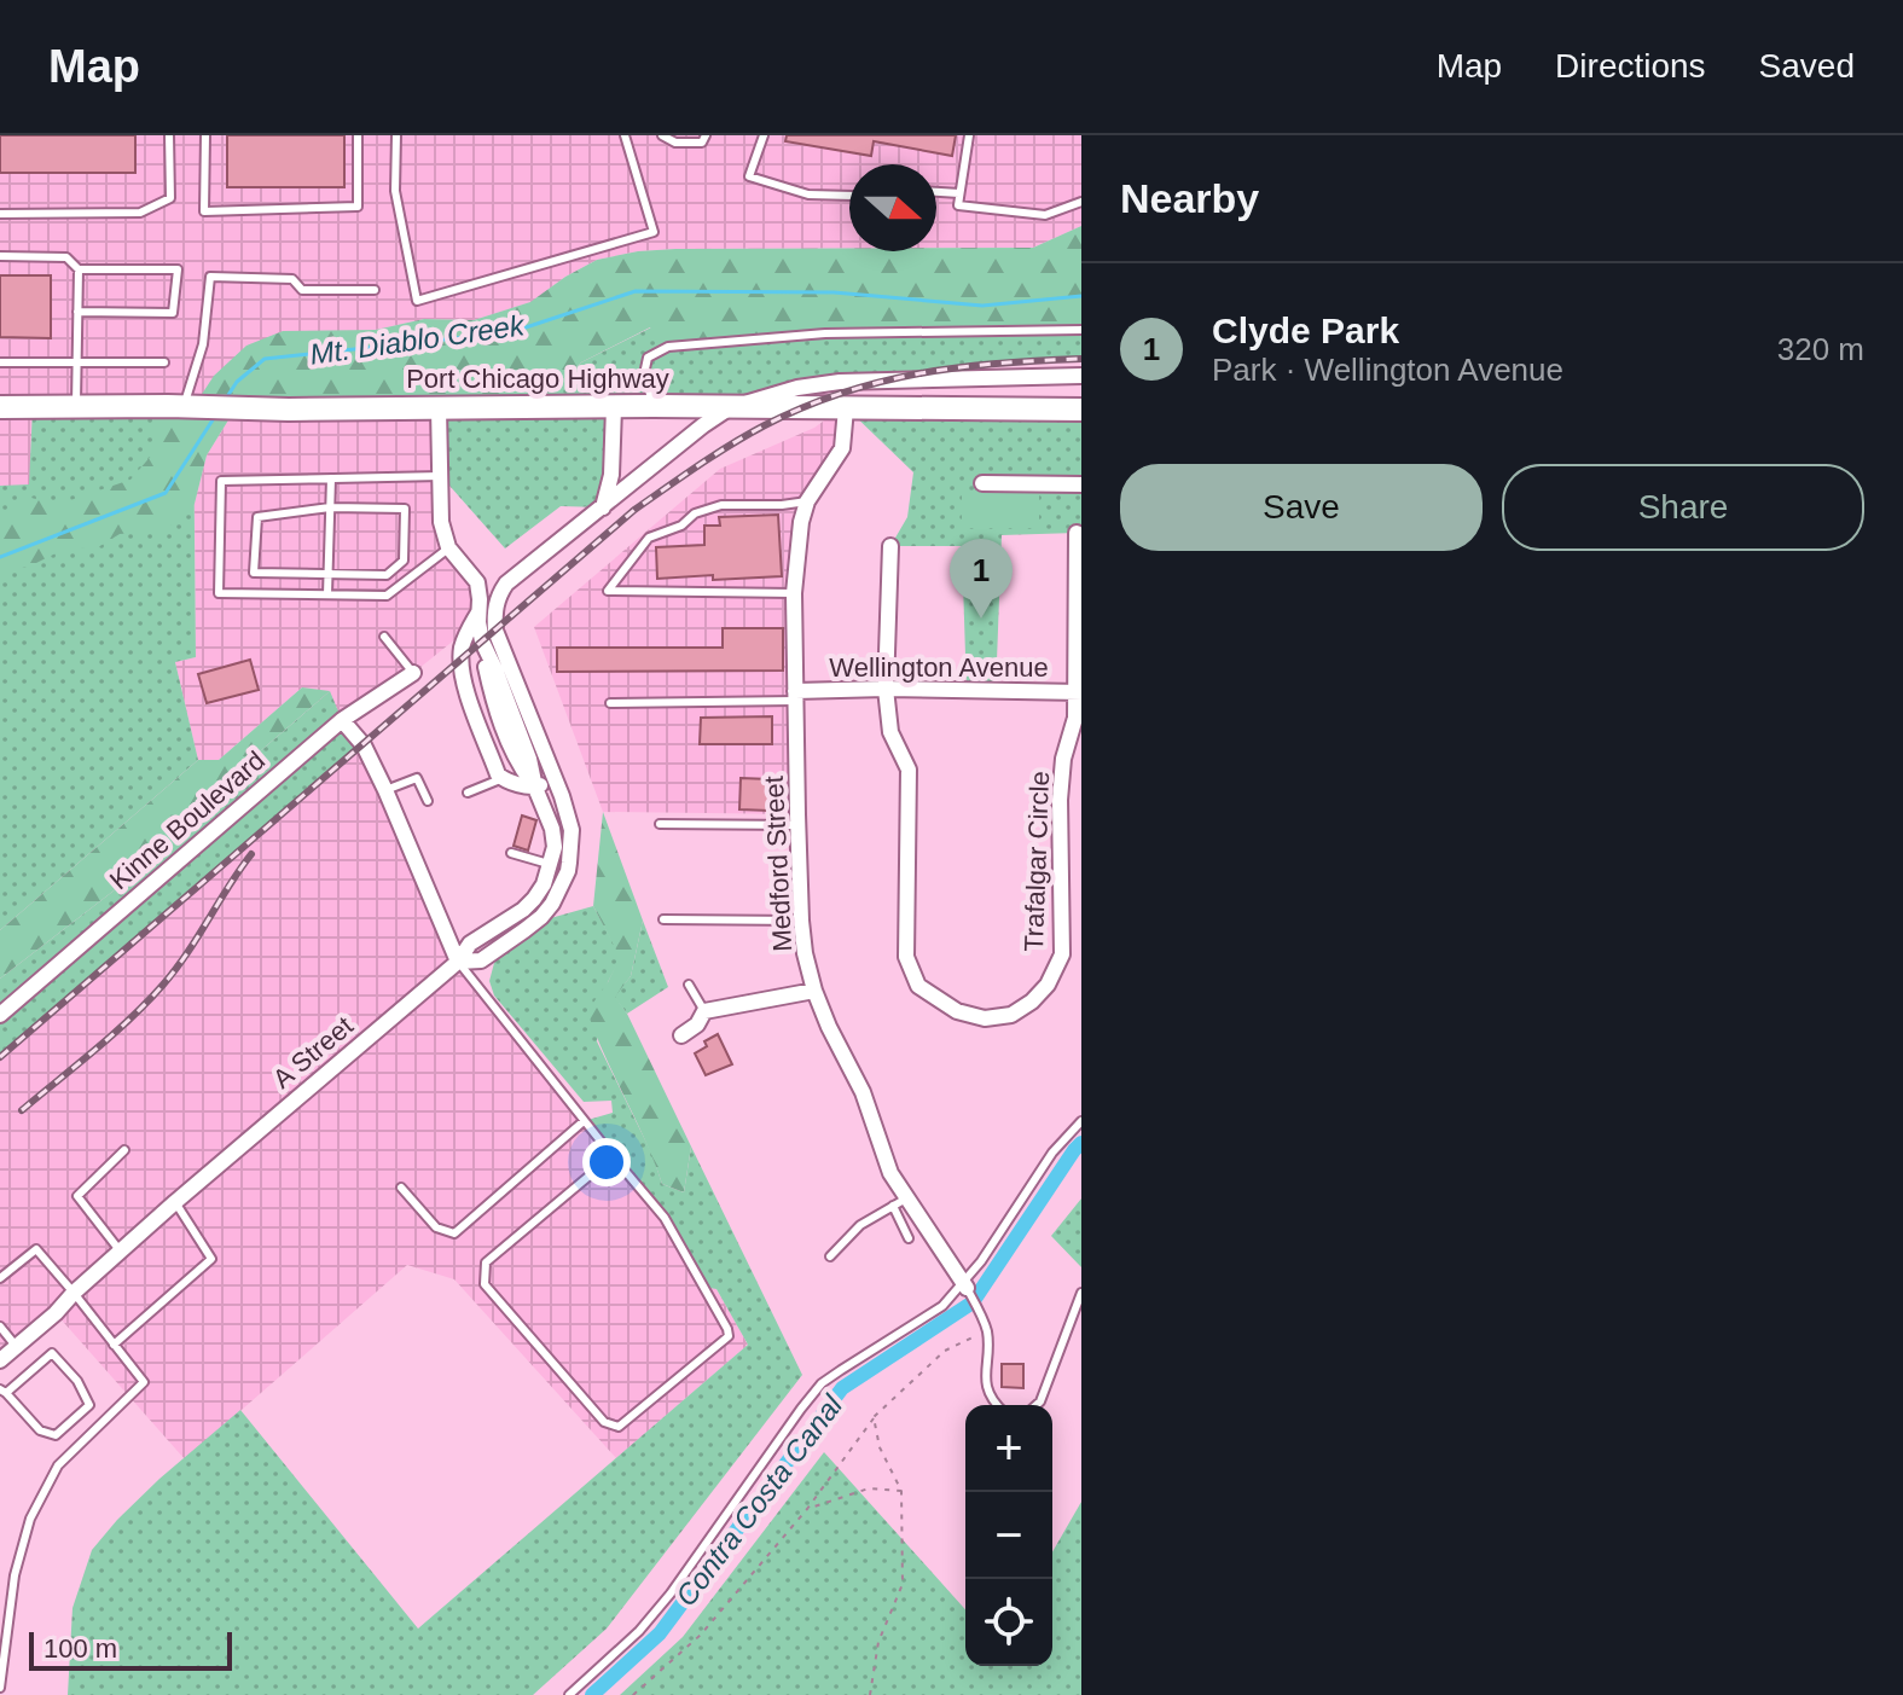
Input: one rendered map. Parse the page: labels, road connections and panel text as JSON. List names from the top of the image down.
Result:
{
  "streets": {
    "street": [
      "Port Chicago Highway",
      "Wellington Avenue",
      "Kinne Boulevard",
      "Trafalgar Circle",
      "Medford Street",
      "A Street"
    ]
  },
  "crossings": [
    ["Port Chicago Highway", "Medford Street"],
    ["Wellington Avenue", "Trafalgar Circle"],
    ["Wellington Avenue", "Medford Street"]
  ],
  "water": ["Mt. Diablo Creek", "Contra Costa Canal"],
  "scale_bar": "100 m",
  "north": "right",
  "page": {
    "header": "Map",
    "nav": ["Map", "Directions", "Saved"],
    "heading": "Nearby",
    "list": [
      {
        "mark": "1",
        "name": "Clyde Park",
        "note": "Park · Wellington Avenue",
        "value": "320 m"
      }
    ],
    "buttons": ["Save", "Share"],
    "pins": "1",
    "map_buttons": ["+", "−"],
    "scale": "100 m"
  }
}
